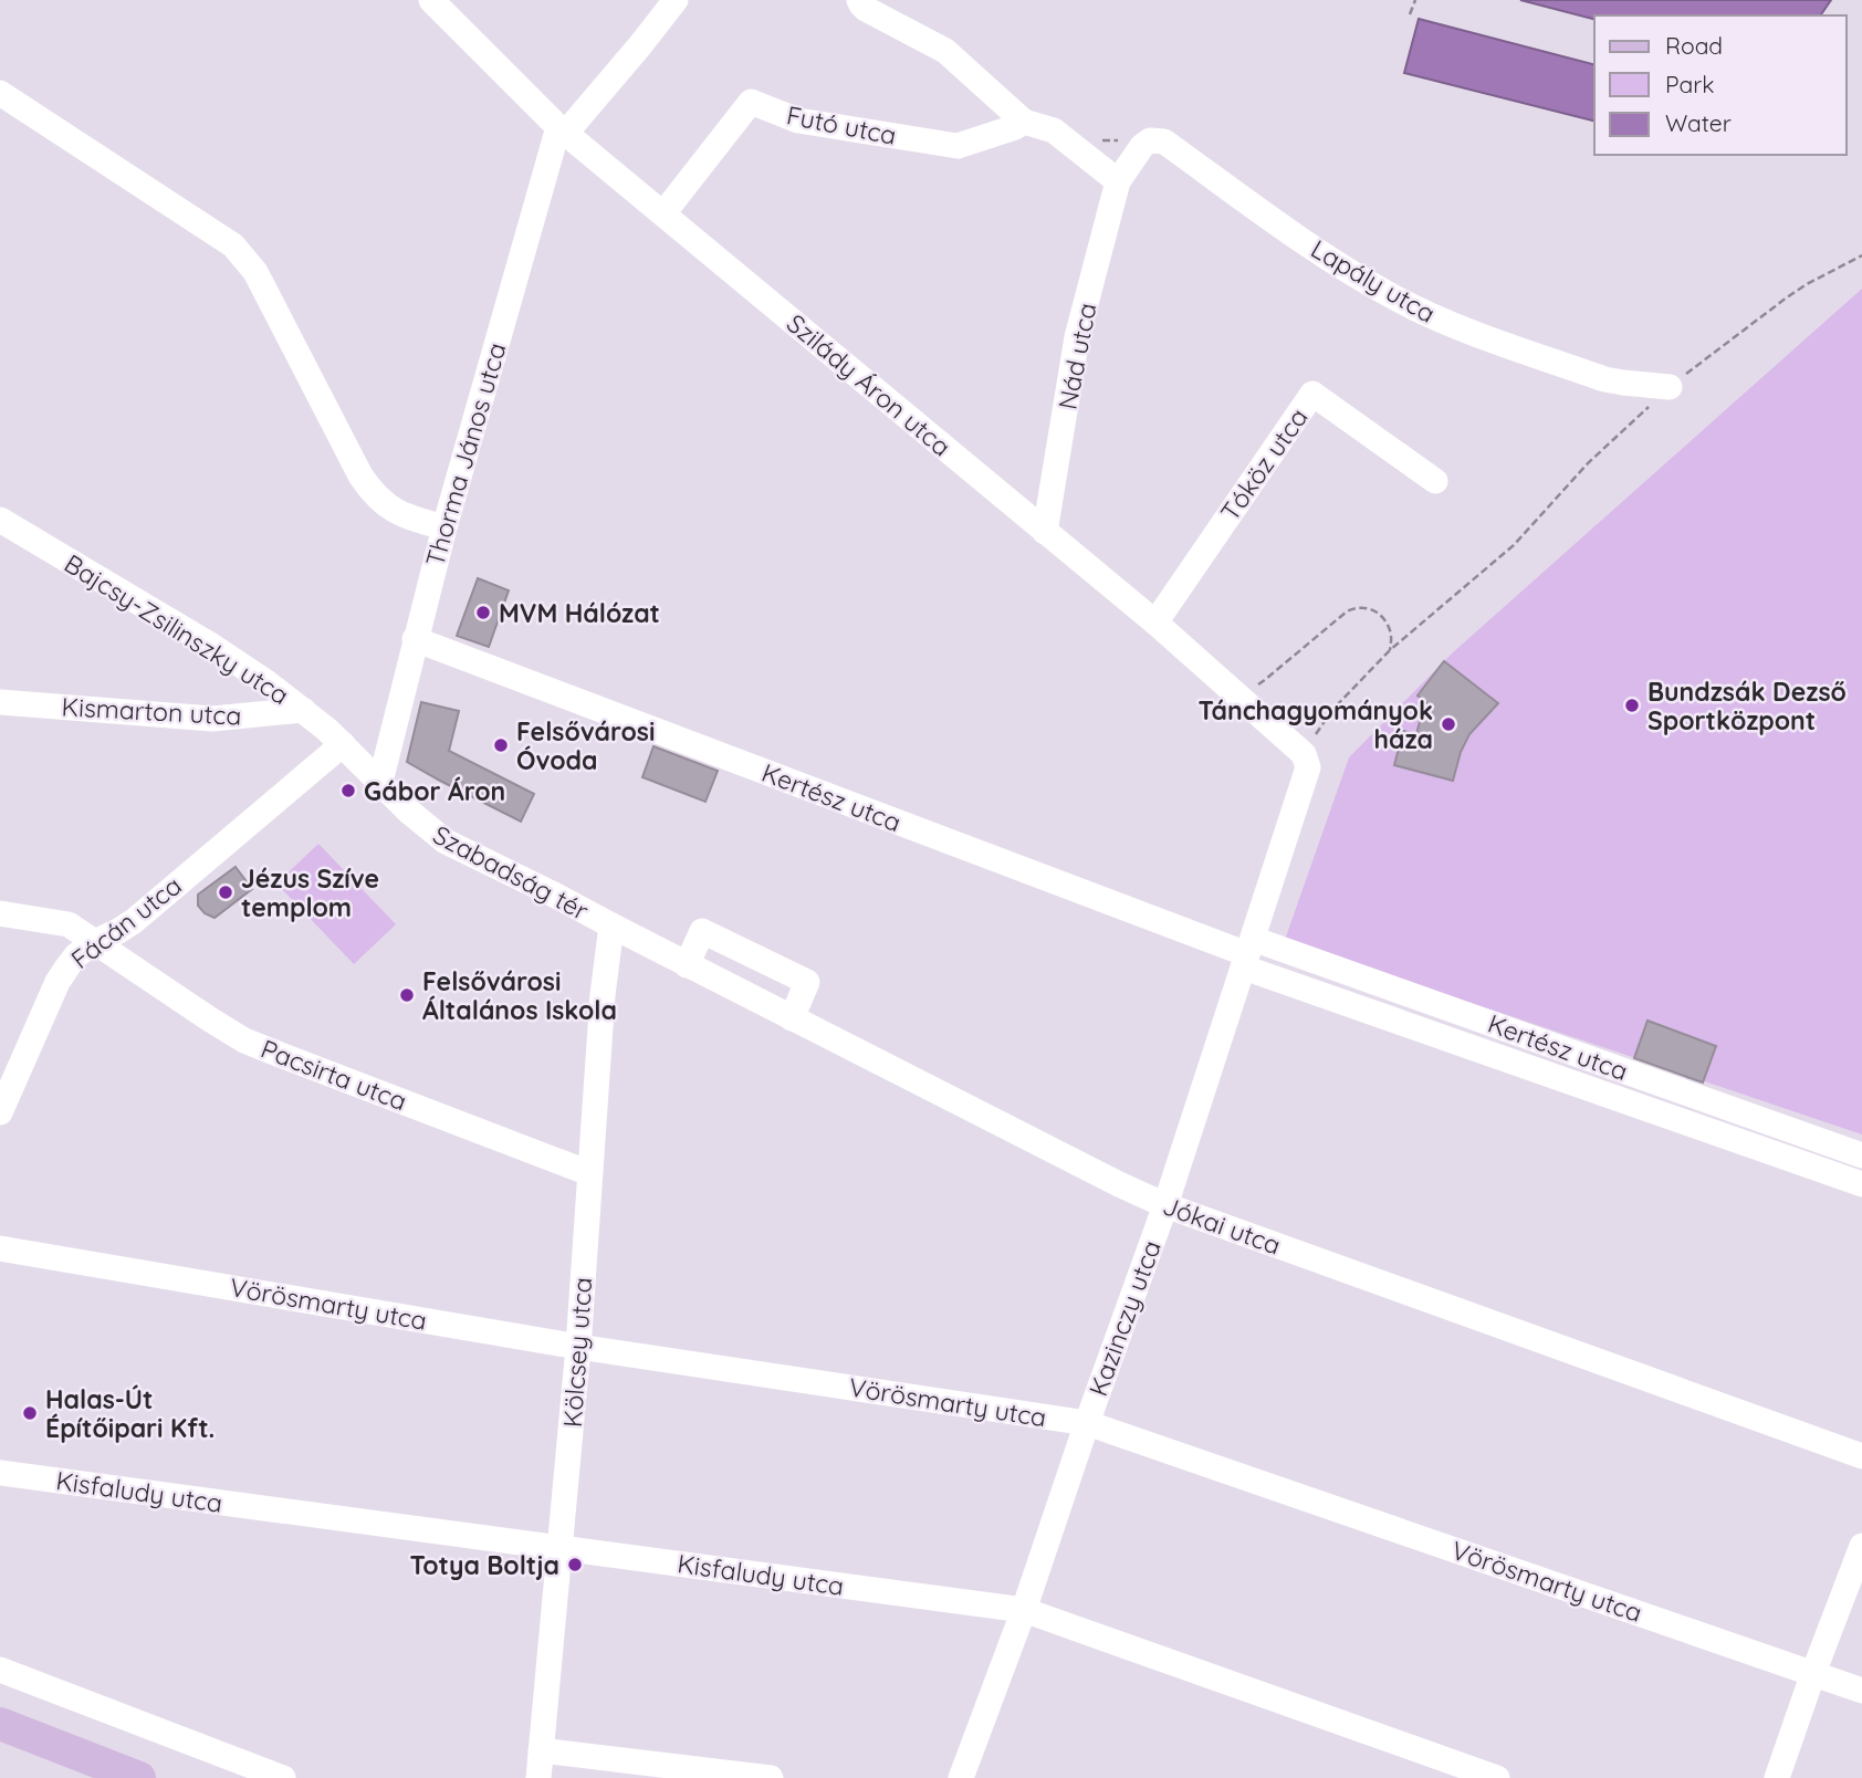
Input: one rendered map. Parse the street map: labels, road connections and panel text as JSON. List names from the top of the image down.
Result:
{
  "streets": {
    "street": [
      "Futó utca",
      "Lapály utca",
      "Nád utca",
      "Szilády Áron utca",
      "Thorma János utca",
      "Tóköz utca",
      "Bajcsy-Zsilinszky utca",
      "Kismarton utca",
      "Kertész utca",
      "Szabadság tér",
      "Fácán utca",
      "Pacsirta utca",
      "Jókai utca",
      "Vörösmarty utca",
      "Kazinczy utca",
      "Kölcsey utca",
      "Kisfaludy utca"
    ]
  },
  "crossings": [
    ["Futó utca", "Szilády Áron utca"],
    ["Lapály utca", "Nád utca"],
    ["Nád utca", "Szilády Áron utca"],
    ["Szilády Áron utca", "Thorma János utca"],
    ["Szilády Áron utca", "Tóköz utca"],
    ["Szilády Áron utca", "Kazinczy utca"],
    ["Thorma János utca", "Bajcsy-Zsilinszky utca"],
    ["Thorma János utca", "Kertész utca"],
    ["Thorma János utca", "Szabadság tér"],
    ["Bajcsy-Zsilinszky utca", "Kismarton utca"],
    ["Bajcsy-Zsilinszky utca", "Szabadság tér"],
    ["Bajcsy-Zsilinszky utca", "Fácán utca"],
    ["Kertész utca", "Kazinczy utca"],
    ["Szabadság tér", "Jókai utca"],
    ["Szabadság tér", "Kölcsey utca"],
    ["Fácán utca", "Pacsirta utca"],
    ["Pacsirta utca", "Kölcsey utca"],
    ["Jókai utca", "Kazinczy utca"],
    ["Jókai utca", "Kölcsey utca"],
    ["Vörösmarty utca", "Kazinczy utca"],
    ["Vörösmarty utca", "Kölcsey utca"],
    ["Kazinczy utca", "Kisfaludy utca"],
    ["Kölcsey utca", "Kisfaludy utca"]
  ],
  "places": [
    "MVM Hálózat",
    "Bundzsák Dezső Sportközpont",
    "Tánchagyományok háza",
    "Felsővárosi Óvoda",
    "Gábor Áron",
    "Jézus Szíve templom",
    "Felsővárosi Általános Iskola",
    "Halas-Út Építőipari Kft.",
    "Totya Boltja"
  ],
  "legend": ["Road", "Park", "Water"]
}
